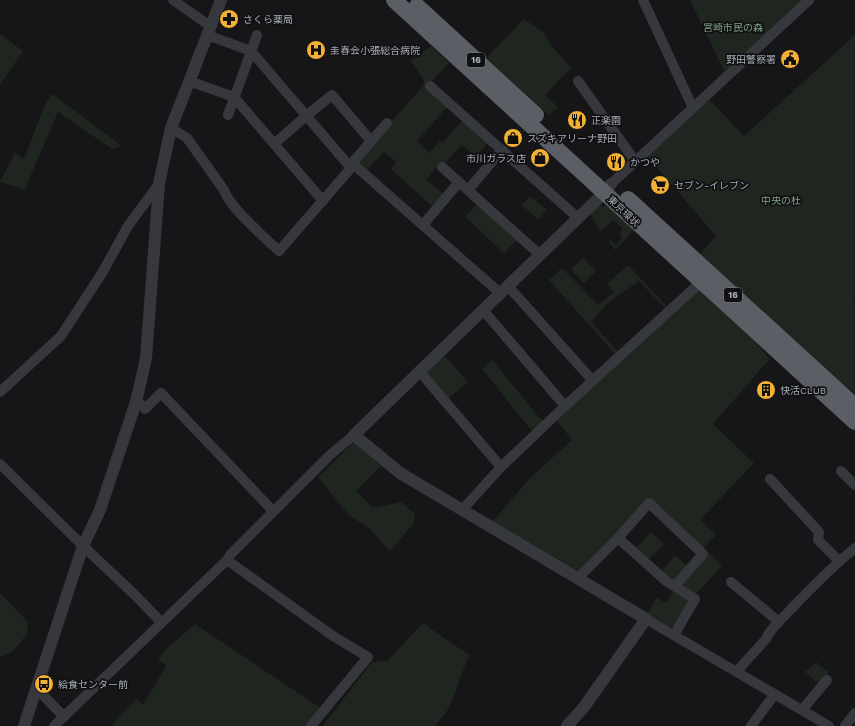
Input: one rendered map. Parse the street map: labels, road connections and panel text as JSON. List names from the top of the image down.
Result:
{
  "streets": {
    "highway": ["16", "東京環状"]
  },
  "crossings": [
    ["16", "東京環状"]
  ],
  "parks": ["宮崎市民の森", "中央の杜"],
  "places": {
    "pharmacy": ["さくら薬局"],
    "hospital": ["圭春会小張総合病院"],
    "public building": ["野田警察署"],
    "restaurant": ["正楽園", "かつや"],
    "shop": ["スズキアリーナ野田", "市川ガラス店"],
    "supermarket": ["セブン-イレブン"],
    "building": ["快活CLUB"],
    "bus stop": ["給食センター前"]
  }
}
